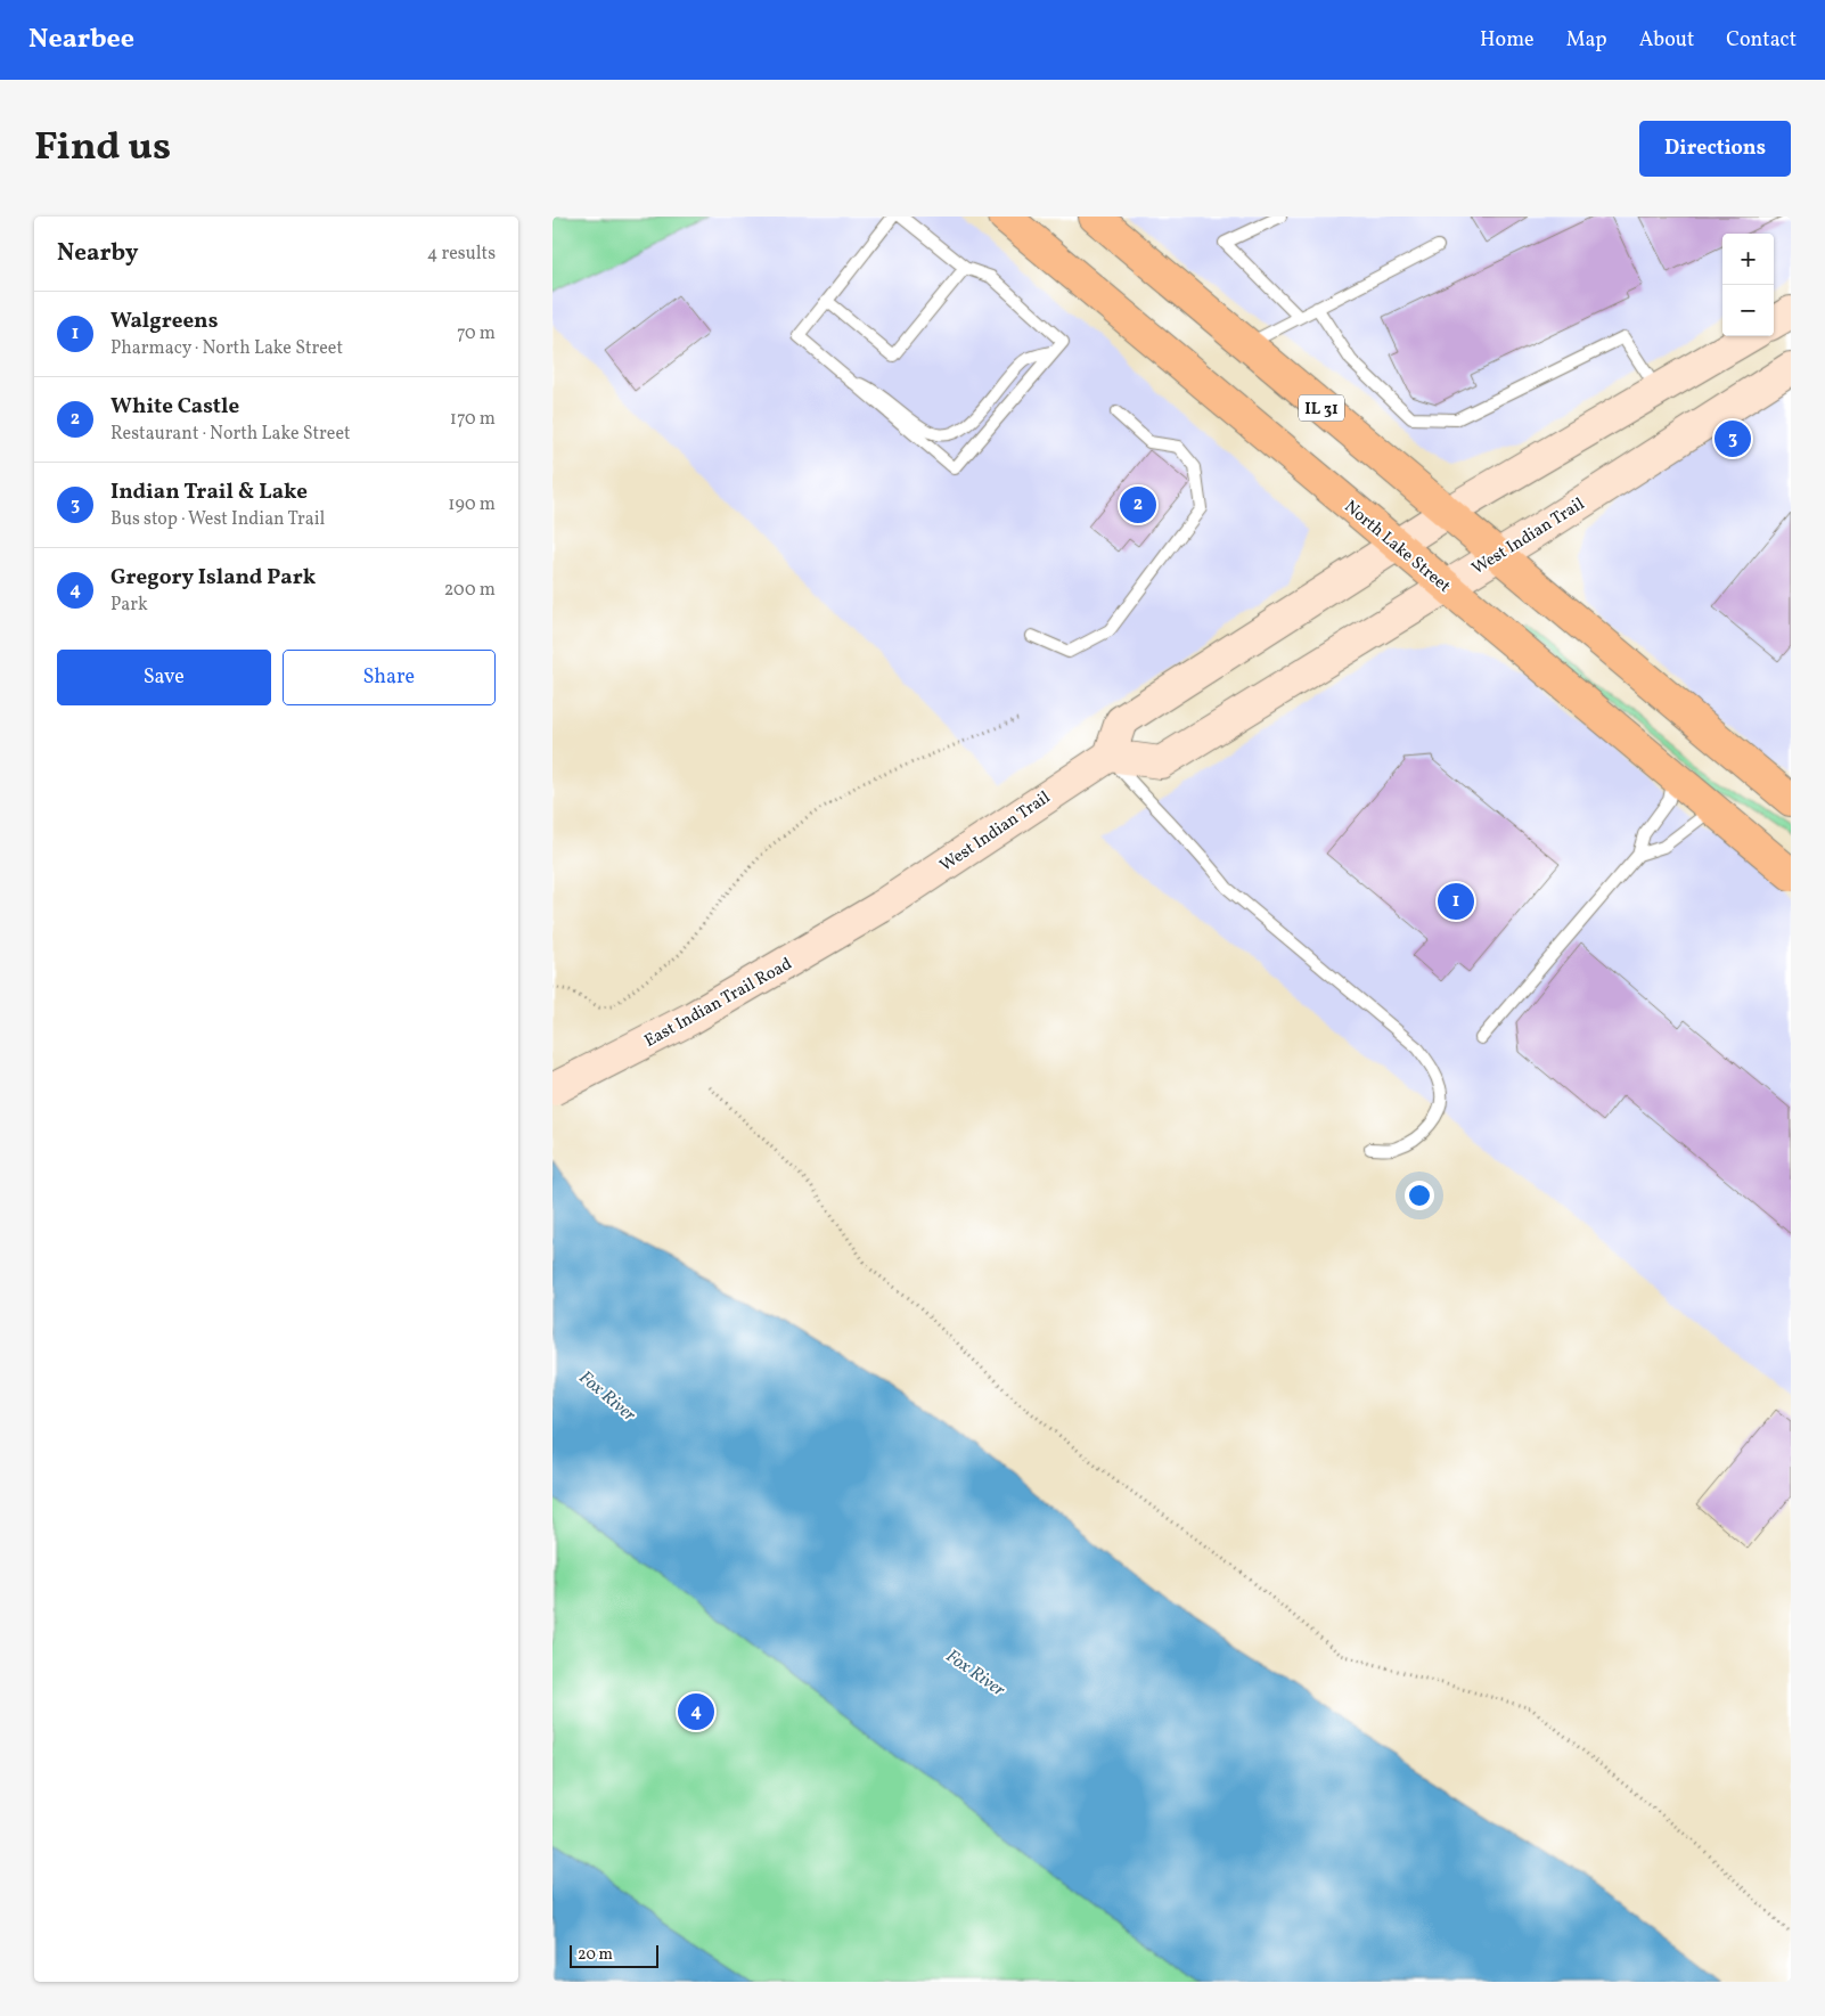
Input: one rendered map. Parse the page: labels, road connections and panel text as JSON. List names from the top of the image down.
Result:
{
  "streets": {
    "main road": [
      "IL 31",
      "West Indian Trail",
      "North Lake Street",
      "East Indian Trail Road"
    ]
  },
  "crossings": [
    ["IL 31", "West Indian Trail"],
    ["West Indian Trail", "North Lake Street"],
    ["West Indian Trail", "East Indian Trail Road"]
  ],
  "water": ["Fox River"],
  "scale_bar": "20 m",
  "page": {
    "header": "Nearbee",
    "nav": [
      "Home",
      "Map",
      "About",
      "Contact"
    ],
    "title": "Find us",
    "buttons": [
      "Directions",
      ["Save", "Share"]
    ],
    "heading": ["Nearby", "4 results"],
    "map_buttons": ["+", "−"],
    "list": [
      {
        "mark": "1",
        "name": "Walgreens",
        "note": "Pharmacy · North Lake Street",
        "value": "70 m"
      },
      {
        "mark": "2",
        "name": "White Castle",
        "note": "Restaurant · North Lake Street",
        "value": "170 m"
      },
      {
        "mark": "3",
        "name": "Indian Trail & Lake",
        "note": "Bus stop · West Indian Trail",
        "value": "190 m"
      },
      {
        "mark": "4",
        "name": "Gregory Island Park",
        "note": "Park",
        "value": "200 m"
      }
    ],
    "pins": [
      "3",
      "2",
      "1",
      "4"
    ],
    "scale": "20 m"
  }
}
